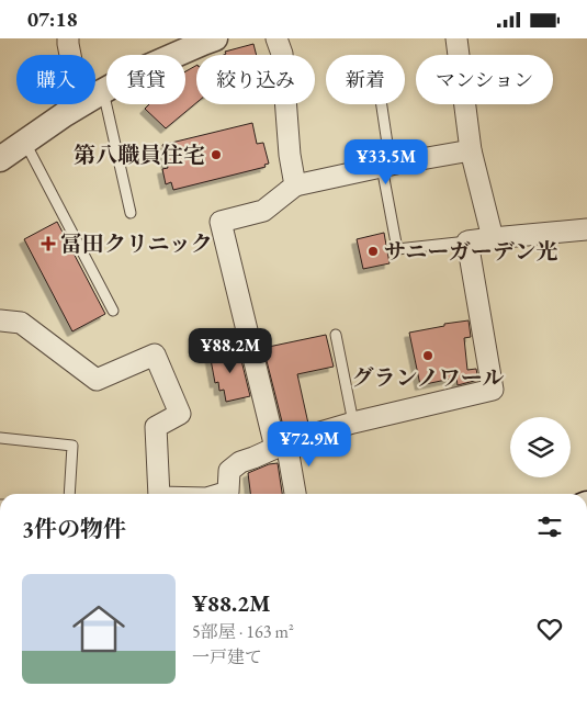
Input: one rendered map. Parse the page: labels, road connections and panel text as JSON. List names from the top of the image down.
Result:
{
  "places": {
    "other": ["第八職員住宅", "サニーガーデン光", "グランノワール"],
    "health": ["冨田クリニック"]
  },
  "page": {
    "status": "07:18",
    "chip": [
      "購入",
      "賃貸",
      "絞り込み",
      "新着",
      "マンション"
    ],
    "price": ["¥33.5M", "¥88.2M", "¥72.9M"],
    "heading": "3件の物件",
    "list": [
      {
        "name": "¥88.2M",
        "note": "5部屋 · 163 m² · 一戸建て"
      }
    ]
  }
}
